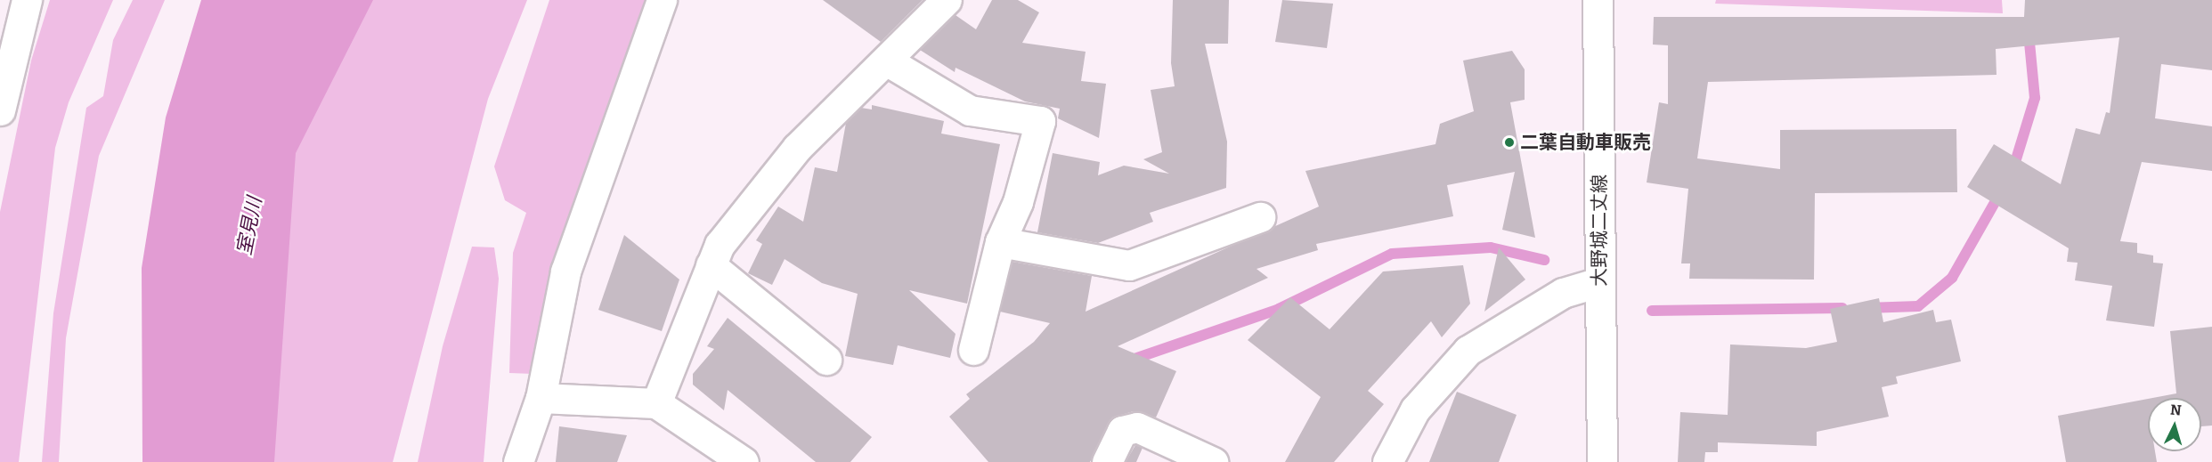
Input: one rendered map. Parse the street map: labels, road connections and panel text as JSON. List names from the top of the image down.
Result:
{
  "streets": {
    "street": ["大野城二丈線"]
  },
  "water": ["室見川"],
  "places": ["二葉自動車販売"],
  "north": "top"
}
